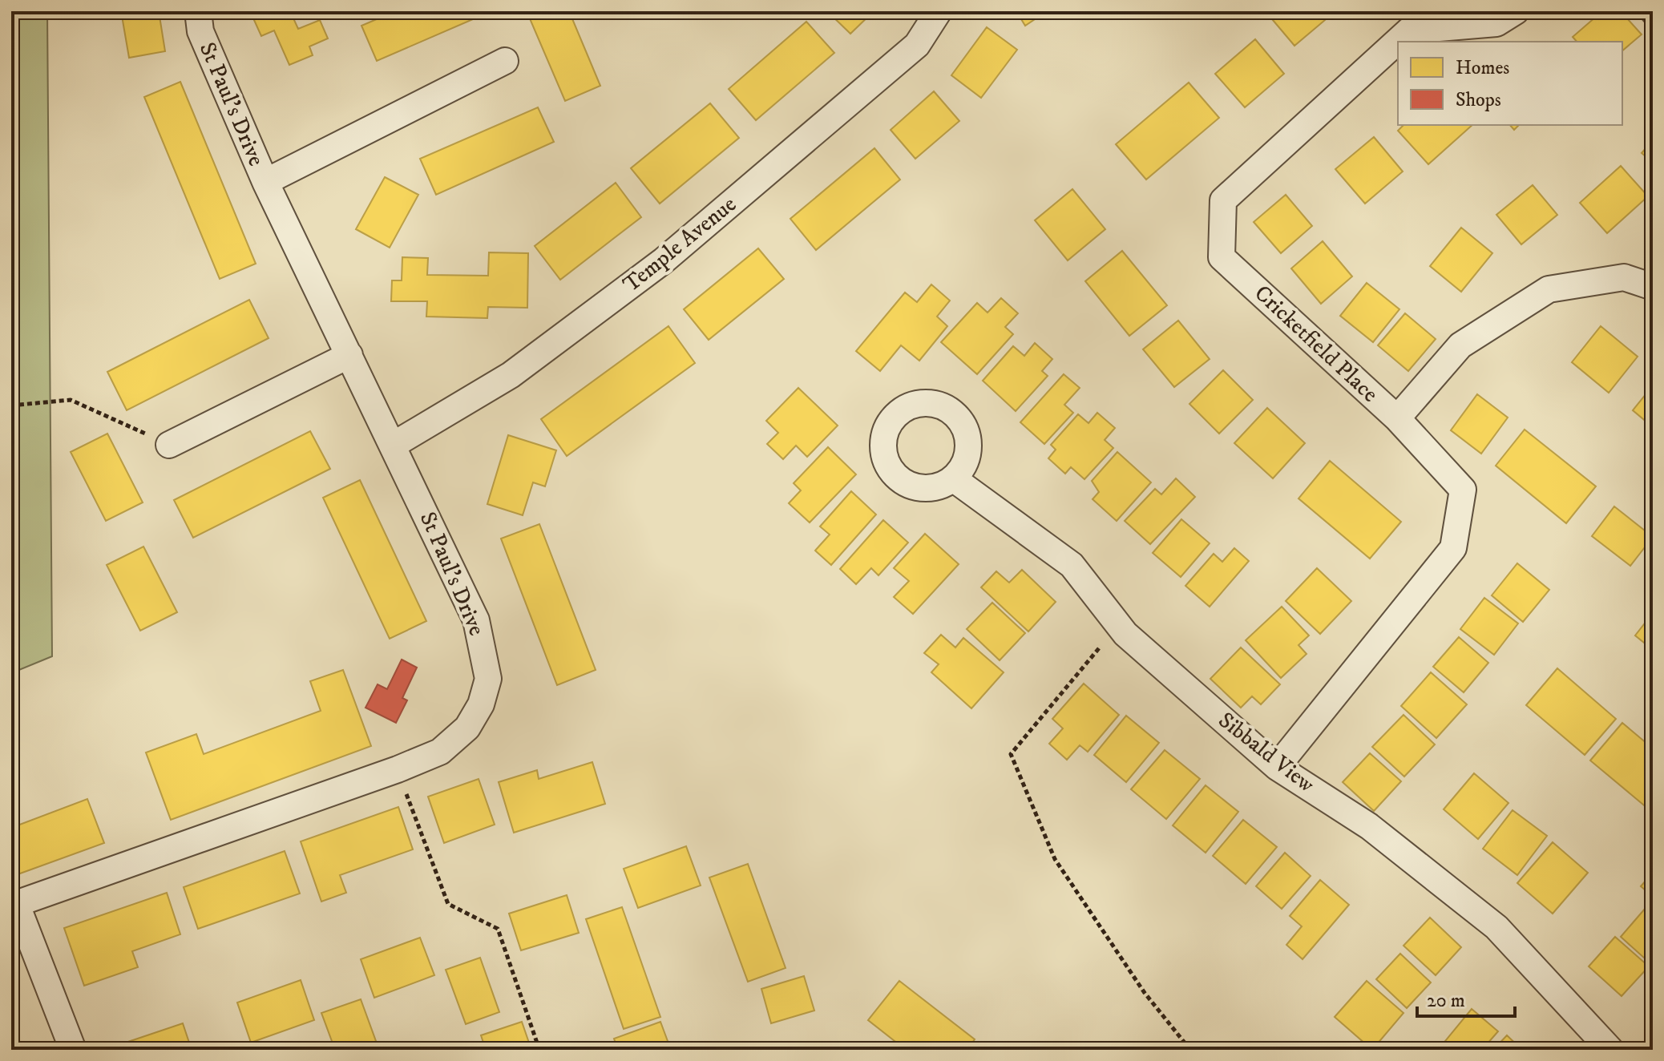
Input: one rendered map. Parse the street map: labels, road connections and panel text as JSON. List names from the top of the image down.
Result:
{
  "streets": {
    "street": [
      "St Paul's Drive",
      "Temple Avenue",
      "Cricketfield Place",
      "Sibbald View"
    ]
  },
  "crossings": [
    ["St Paul's Drive", "Temple Avenue"],
    ["Cricketfield Place", "Sibbald View"]
  ],
  "legend": ["Homes", "Shops"],
  "scale_bar": "20 m"
}
